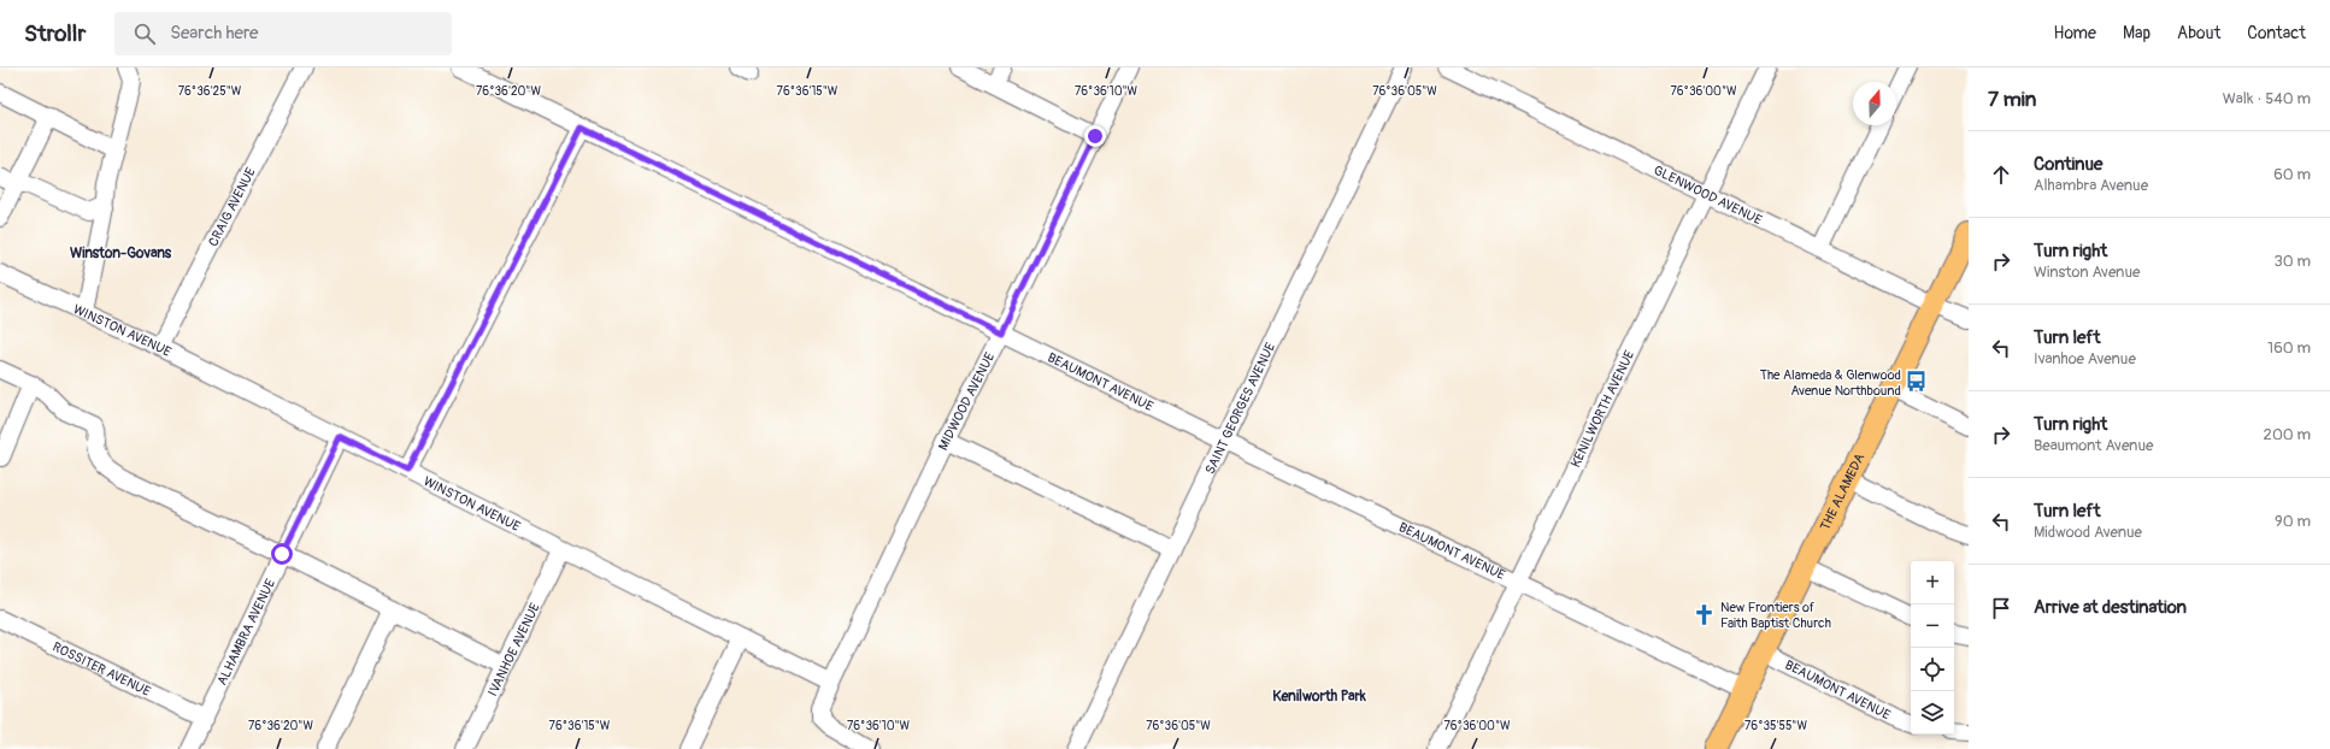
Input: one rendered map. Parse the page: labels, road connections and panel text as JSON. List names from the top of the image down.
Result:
{
  "streets": {
    "main road": ["THE ALAMEDA"],
    "street": [
      "GLENWOOD AVENUE",
      "CRAIG AVENUE",
      "WINSTON AVENUE",
      "BEAUMONT AVENUE",
      "MIDWOOD AVENUE",
      "SAINT GEORGES AVENUE",
      "KENILWORTH AVENUE",
      "ALHAMBRA AVENUE",
      "IVANHOE AVENUE",
      "ROSSITER AVENUE"
    ]
  },
  "crossings": [
    ["GLENWOOD AVENUE", "KENILWORTH AVENUE"],
    ["GLENWOOD AVENUE", "THE ALAMEDA"],
    ["CRAIG AVENUE", "WINSTON AVENUE"],
    ["WINSTON AVENUE", "MIDWOOD AVENUE"],
    ["WINSTON AVENUE", "ALHAMBRA AVENUE"],
    ["WINSTON AVENUE", "IVANHOE AVENUE"],
    ["BEAUMONT AVENUE", "MIDWOOD AVENUE"],
    ["BEAUMONT AVENUE", "SAINT GEORGES AVENUE"],
    ["BEAUMONT AVENUE", "KENILWORTH AVENUE"],
    ["BEAUMONT AVENUE", "THE ALAMEDA"],
    ["ALHAMBRA AVENUE", "ROSSITER AVENUE"]
  ],
  "districts": ["Winston-Govans", "Kenilworth Park"],
  "places": {
    "bus stop": ["The Alameda & Glenwood Avenue Northbound"],
    "church": ["New Frontiers of Faith Baptist Church"]
  },
  "north": "top",
  "page": {
    "header": "Strollr",
    "search": "Search here",
    "nav": [
      "Home",
      "Map",
      "About",
      "Contact"
    ],
    "heading": ["7 min", "Walk · 540 m"],
    "list": [
      ["Continue", "Alhambra Avenue", "60 m"],
      ["Turn right", "Winston Avenue", "30 m"],
      ["Turn left", "Ivanhoe Avenue", "160 m"],
      ["Turn right", "Beaumont Avenue", "200 m"],
      ["Turn left", "Midwood Avenue", "90 m"],
      "Arrive at destination"
    ],
    "map_buttons": ["+", "−"]
  },
  "coordinates": [
    "76°36'25\"W",
    "76°36'15\"W",
    "76°36'20\"W",
    "76°36'10\"W",
    "76°36'05\"W",
    "76°36'00\"W",
    "76°35'55\"W"
  ]
}
